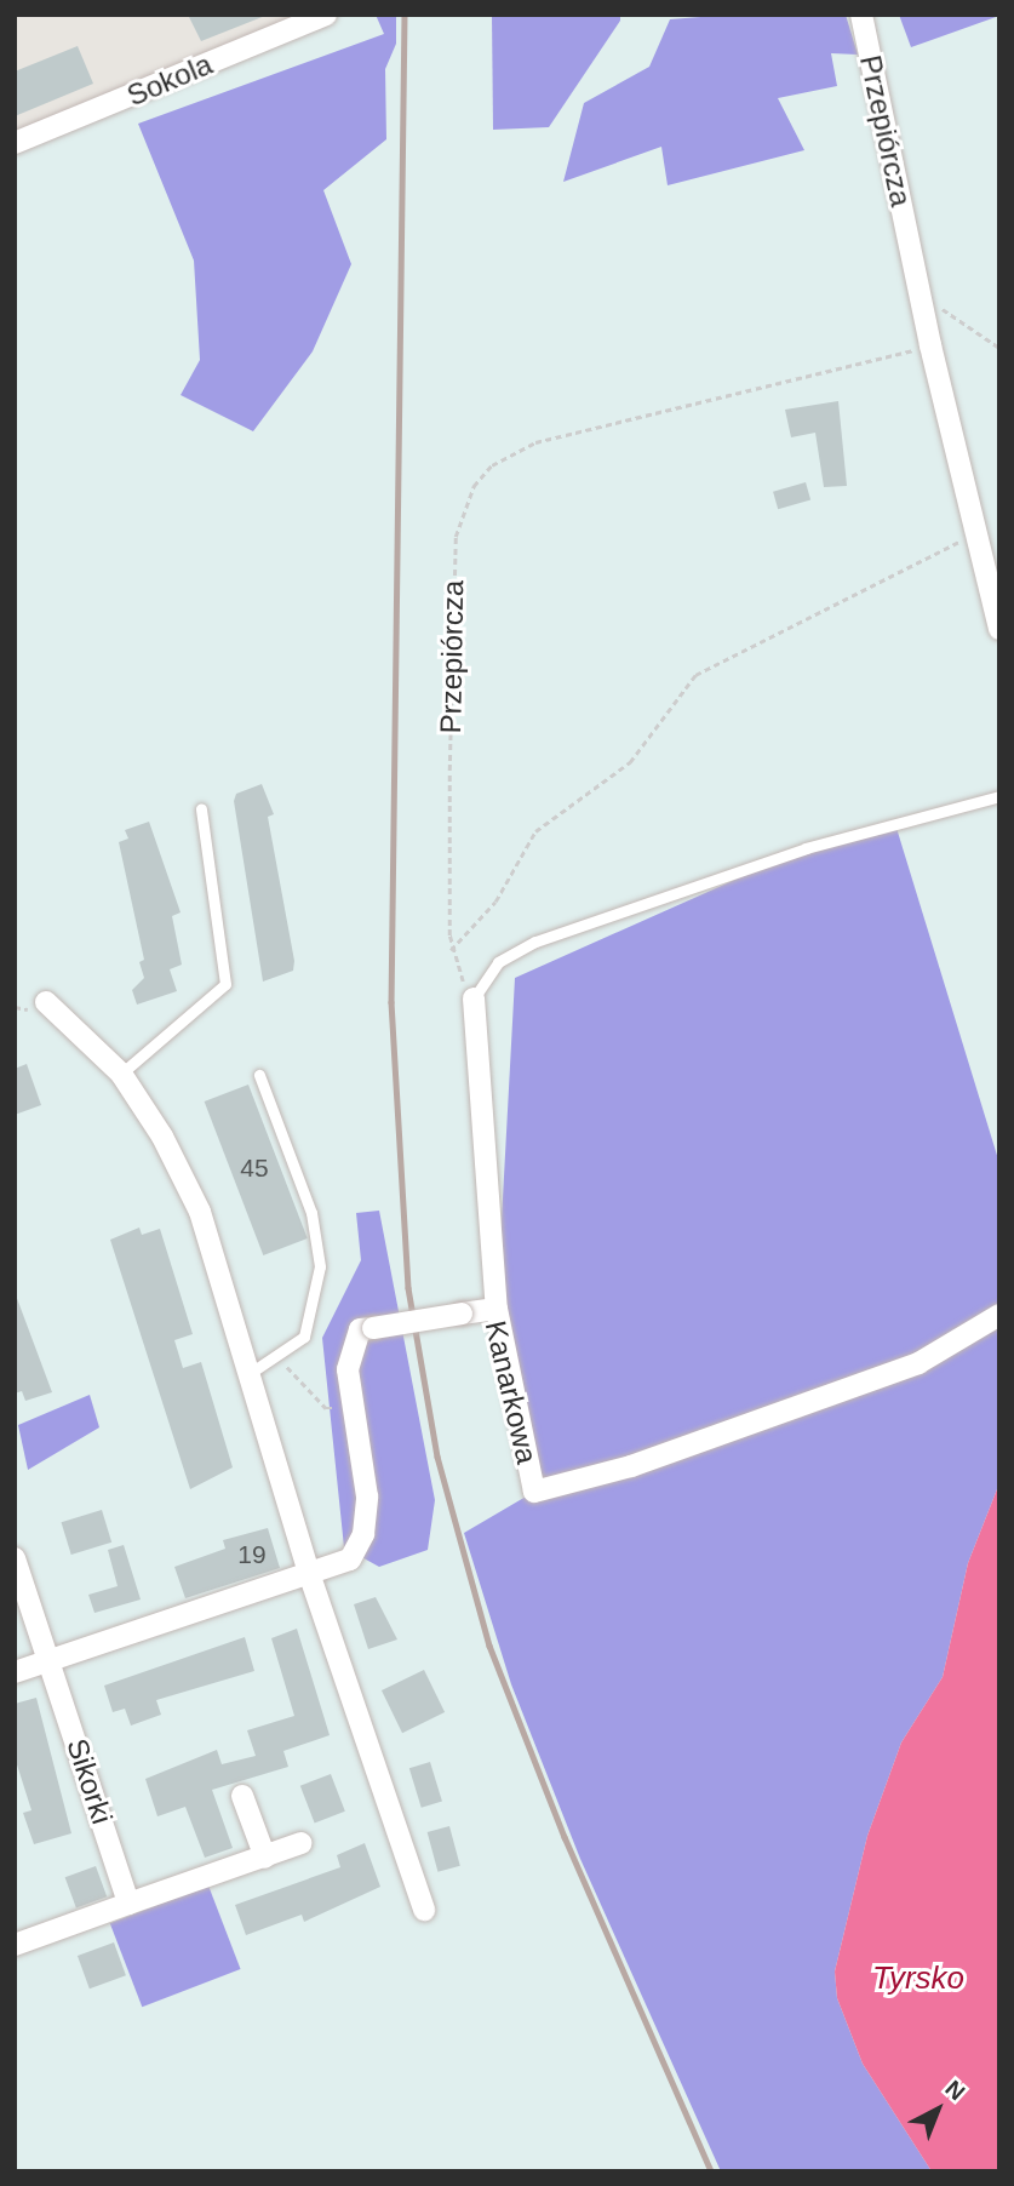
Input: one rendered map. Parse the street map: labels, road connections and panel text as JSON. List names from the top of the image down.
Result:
{
  "streets": {
    "street": [
      "Sokola",
      "Przepiórcza",
      "Kanarkowa",
      "Sikorki"
    ]
  },
  "crossings": [
    ["Kanarkowa", "Sikorki"]
  ],
  "water": ["Tyrsko"],
  "house_numbers": ["45", "19"],
  "north": "top right"
}
